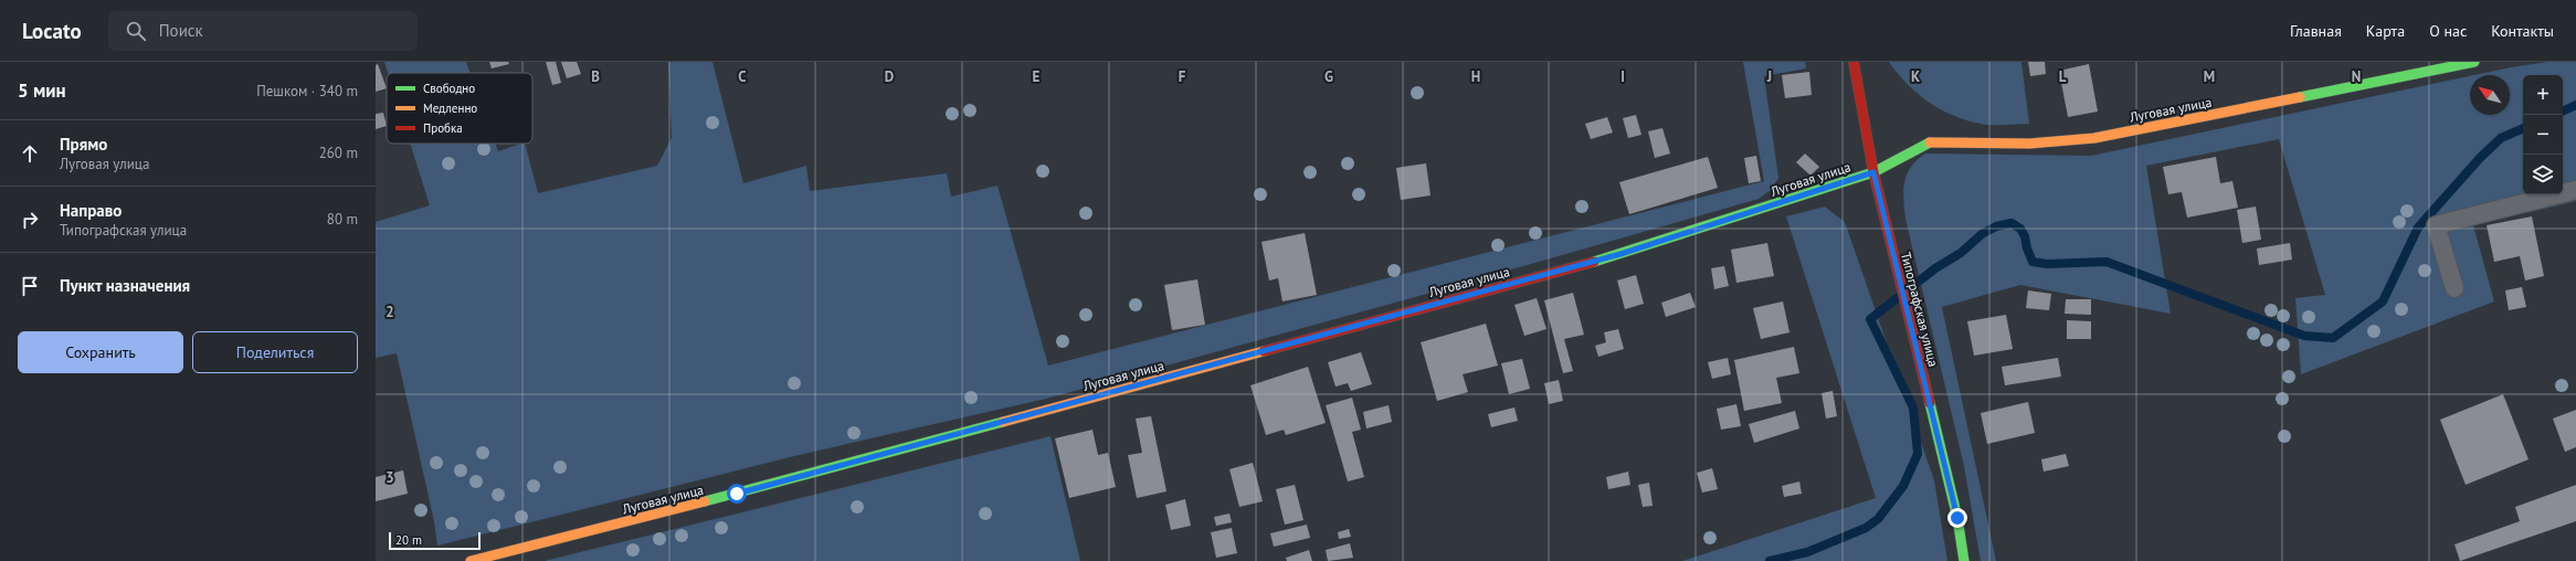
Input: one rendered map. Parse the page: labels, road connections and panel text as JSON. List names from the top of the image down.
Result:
{
  "streets": {
    "street": ["Луговая улица", "Типографская улица"]
  },
  "crossings": [
    ["Луговая улица", "Типографская улица"]
  ],
  "legend": ["Свободно", "Медленно", "Пробка"],
  "scale_bar": "20 m",
  "north": "top left",
  "page": {
    "header": "Locato",
    "search": "Поиск",
    "nav": [
      "Главная",
      "Карта",
      "О нас",
      "Контакты"
    ],
    "heading": ["5 мин", "Пешком · 340 m"],
    "map_buttons": ["+", "−"],
    "list": [
      ["Прямо", "Луговая улица", "260 m"],
      ["Направо", "Типографская улица", "80 m"],
      "Пункт назначения"
    ],
    "buttons": ["Сохранить", "Поделиться"],
    "scale": "20 m"
  },
  "grid": {
    "columns": [
      "B",
      "C",
      "D",
      "E",
      "F",
      "G",
      "H",
      "I",
      "J",
      "K",
      "L",
      "M",
      "N"
    ],
    "rows": ["2", "3"]
  }
}
